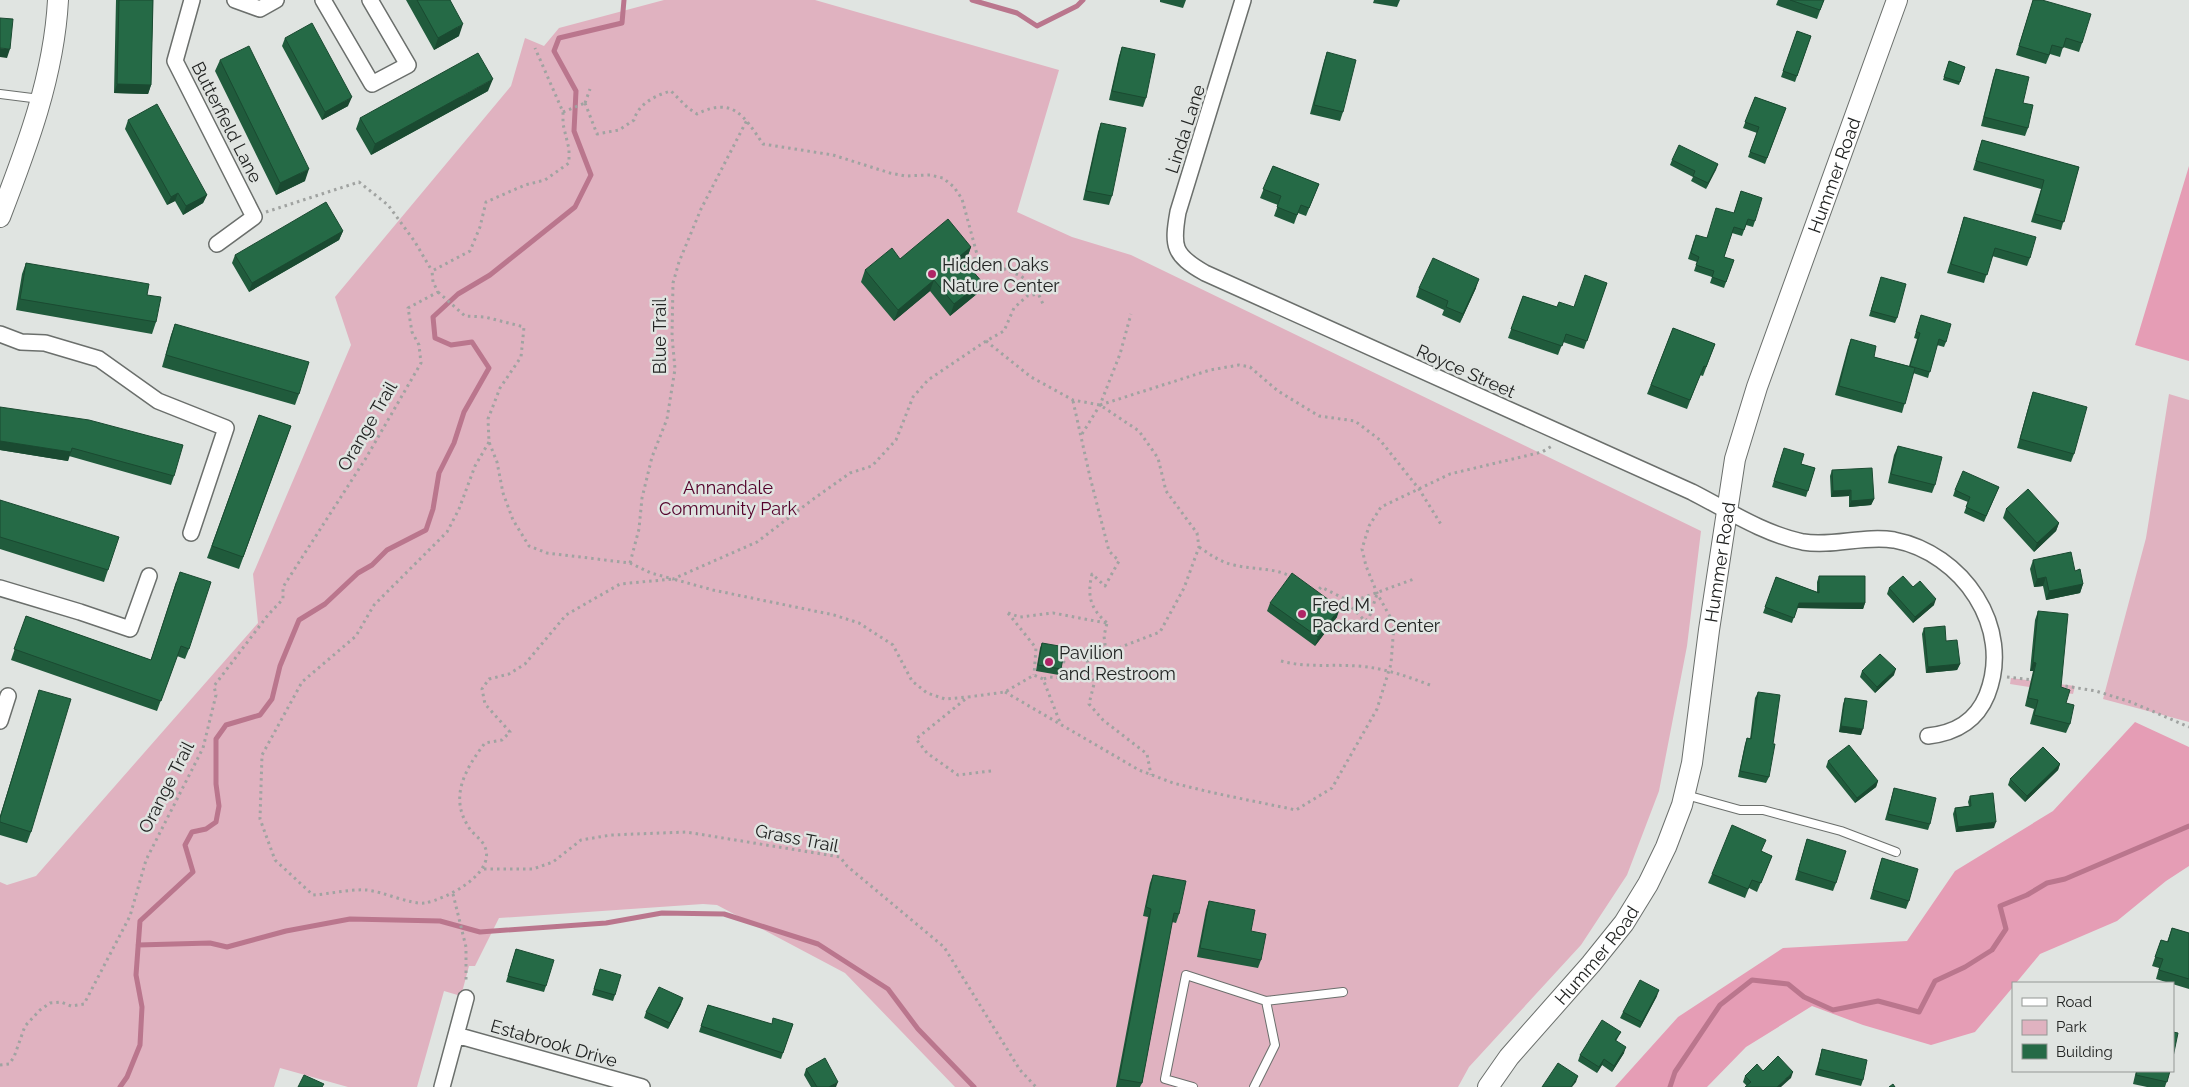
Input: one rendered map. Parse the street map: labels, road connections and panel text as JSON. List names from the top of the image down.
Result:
{
  "streets": {
    "main road": ["Hummer Road"],
    "street": [
      "Butterfield Lane",
      "Linda Lane",
      "Royce Street",
      "Estabrook Drive"
    ],
    "path": ["Blue Trail", "Orange Trail", "Grass Trail"]
  },
  "crossings": [
    ["Linda Lane", "Royce Street"],
    ["Hummer Road", "Royce Street"]
  ],
  "parks": ["Annandale Community Park"],
  "places": ["Hidden Oaks Nature Center", "Fred M. Packard Center", "Pavilion and Restroom"],
  "legend": ["Road", "Park", "Building"]
}
